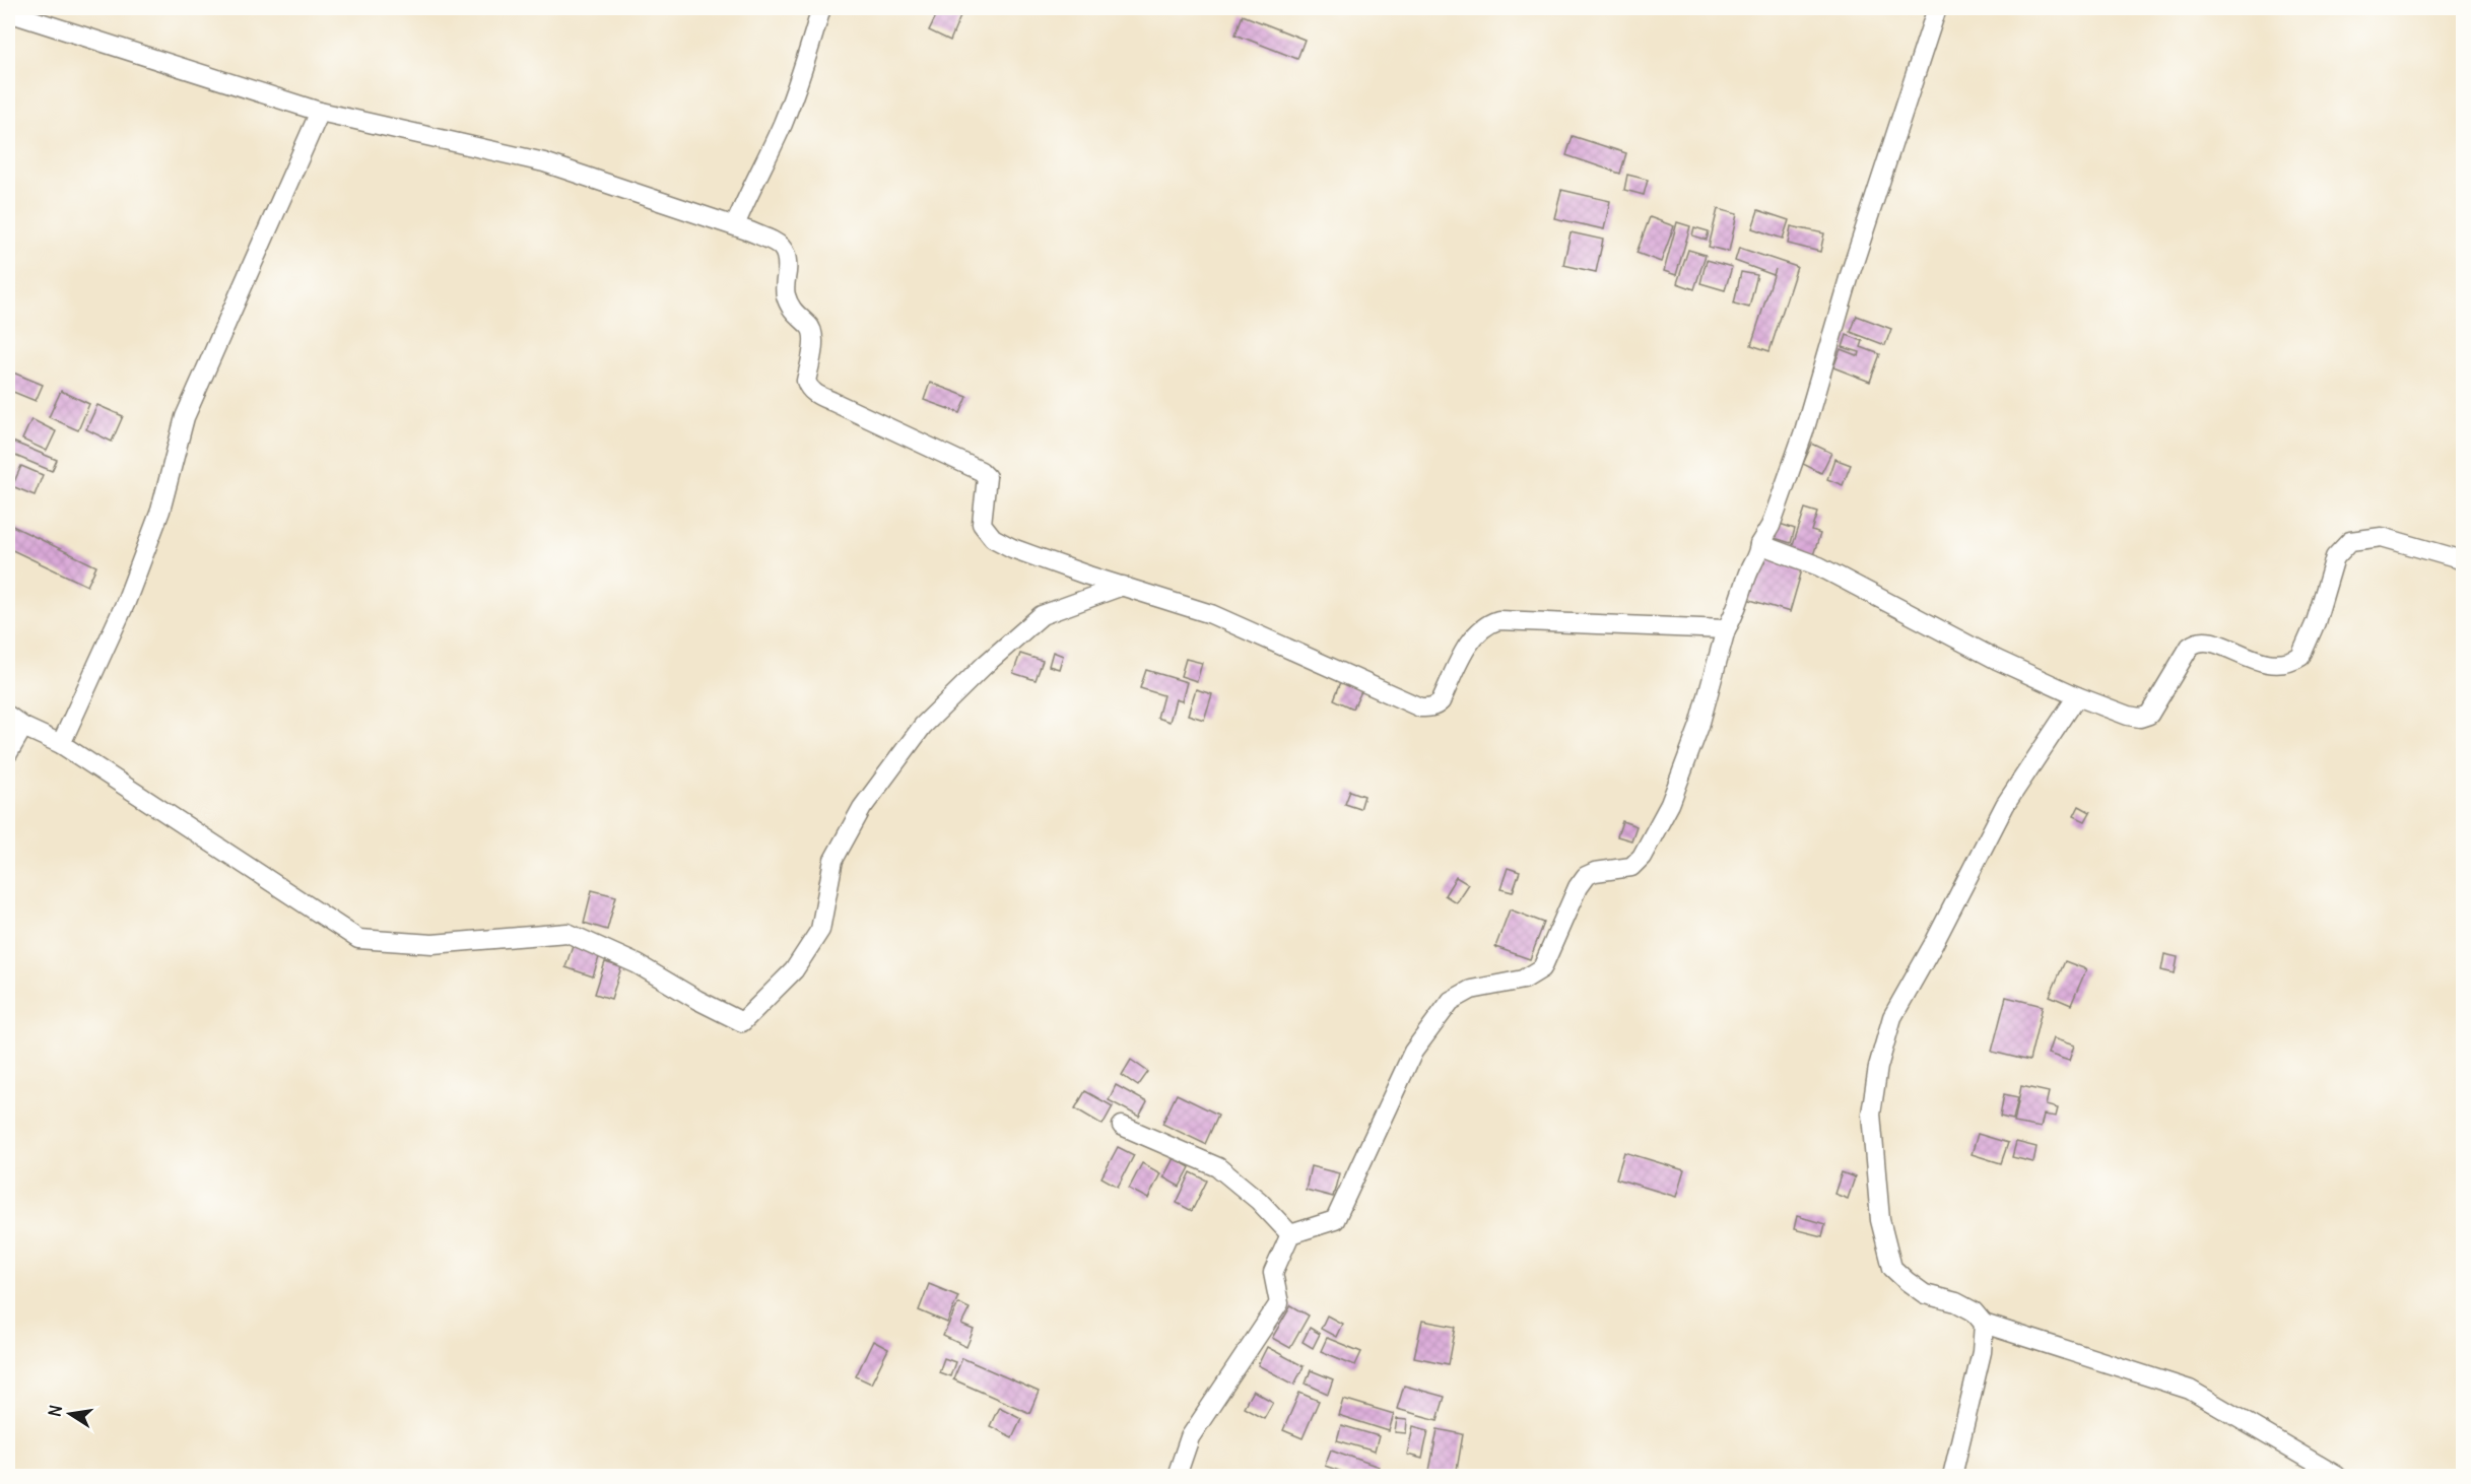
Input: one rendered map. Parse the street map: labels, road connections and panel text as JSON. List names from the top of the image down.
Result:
{
  "north": "left"
}
